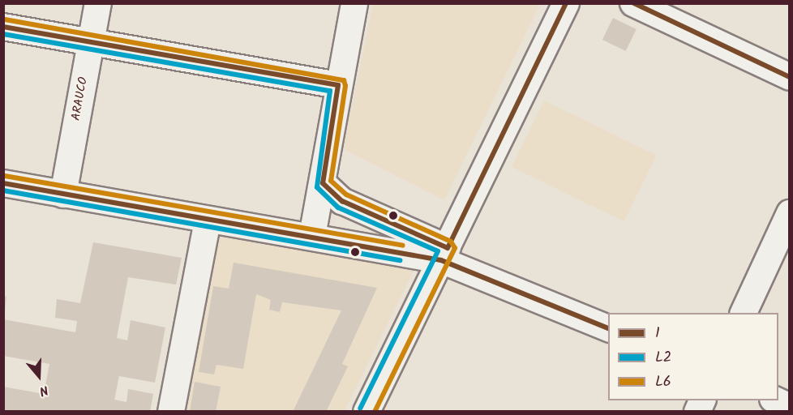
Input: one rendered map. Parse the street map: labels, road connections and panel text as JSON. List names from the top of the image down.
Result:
{
  "streets": {
    "street": ["ARAUCO"]
  },
  "lines": ["transit line 1", "transit line L6", "transit line L2"],
  "legend": ["1", "L2", "L6"],
  "north": "bottom"
}
